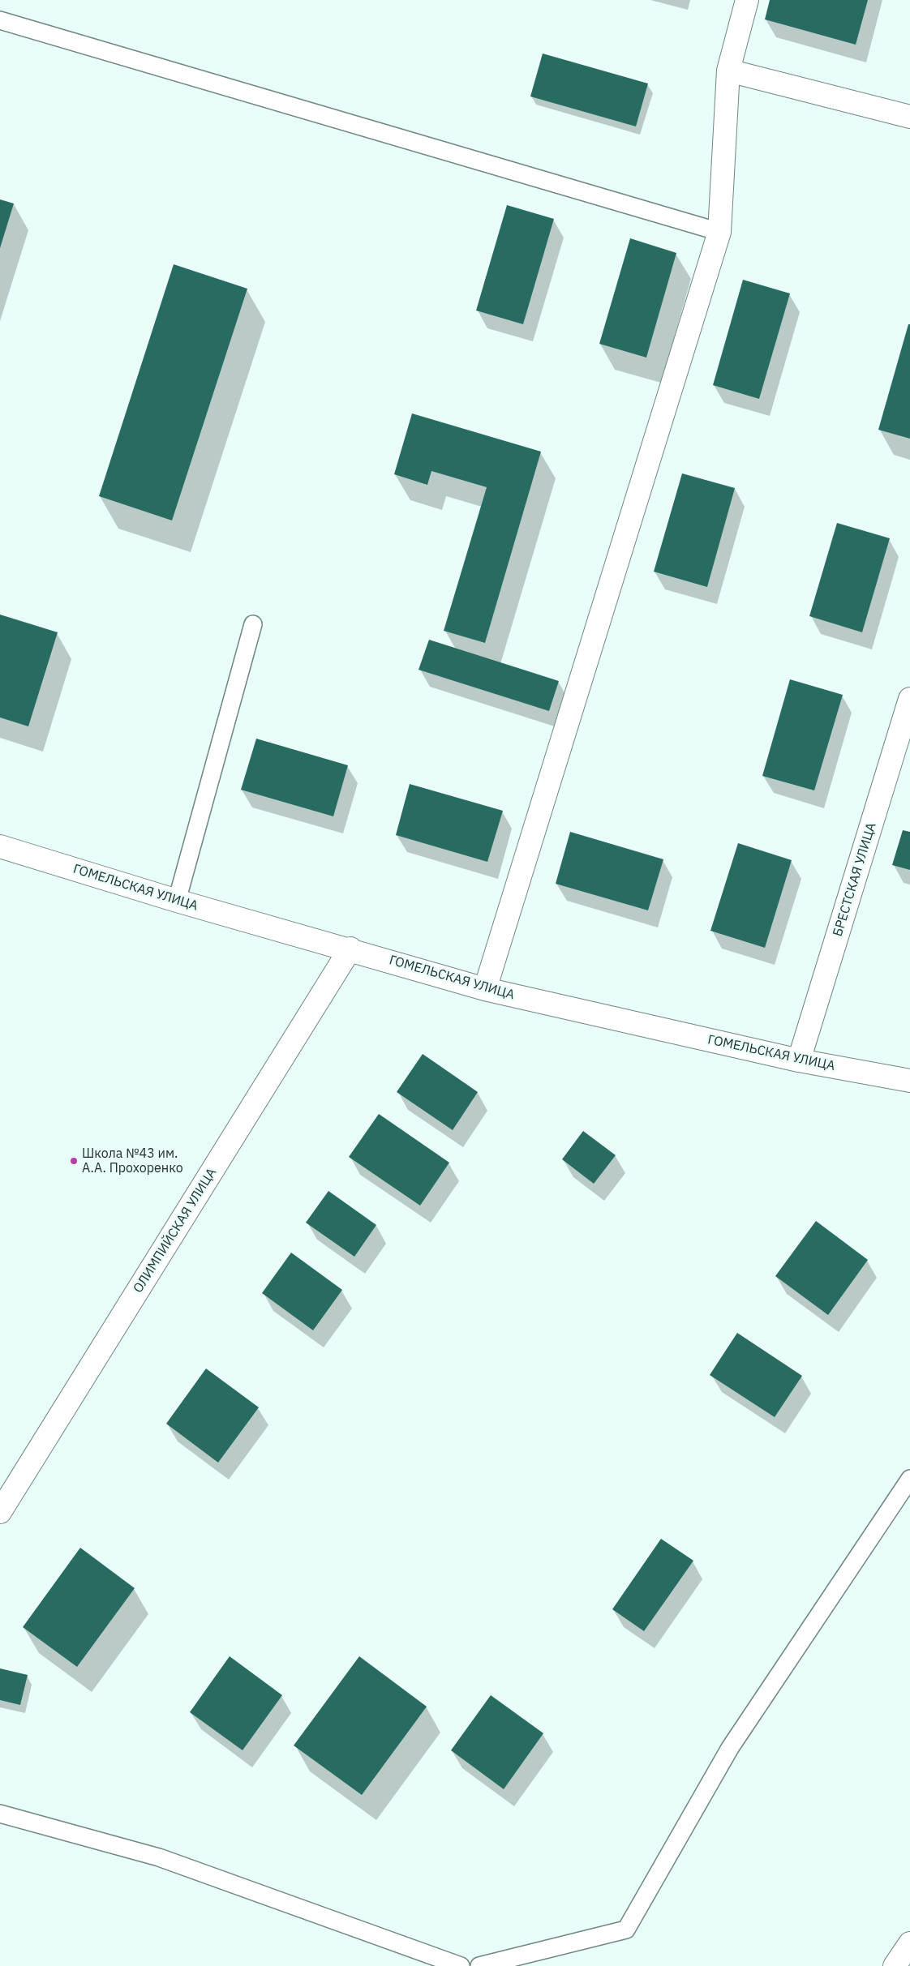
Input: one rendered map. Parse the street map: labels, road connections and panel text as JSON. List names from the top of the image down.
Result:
{
  "streets": {
    "street": ["БРЕСТСКАЯ УЛИЦА", "ГОМЕЛЬСКАЯ УЛИЦА", "ОЛИМПИЙСКАЯ УЛИЦА"]
  },
  "crossings": [
    ["БРЕСТСКАЯ УЛИЦА", "ГОМЕЛЬСКАЯ УЛИЦА"],
    ["ГОМЕЛЬСКАЯ УЛИЦА", "ОЛИМПИЙСКАЯ УЛИЦА"]
  ],
  "places": ["Школа №43 им. А.А. Прохоренко"]
}
